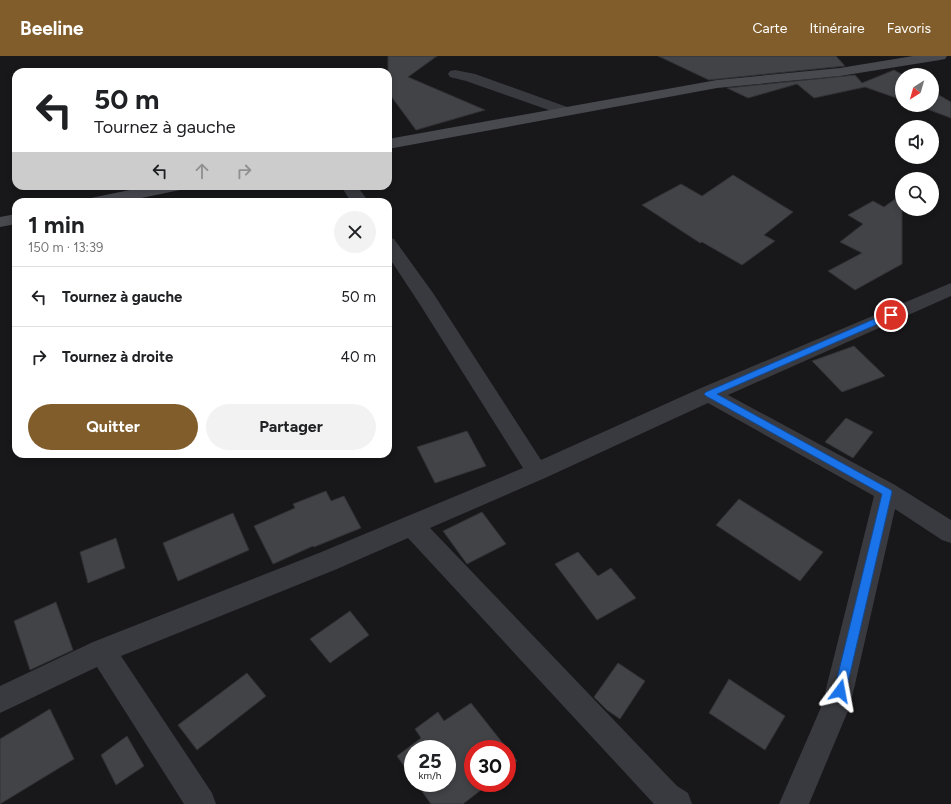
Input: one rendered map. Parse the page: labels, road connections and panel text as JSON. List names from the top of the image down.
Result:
{
  "north": "bottom left",
  "page": {
    "header": "Beeline",
    "nav": ["Carte", "Itinéraire", "Favoris"],
    "turn": ["50 m", "Tournez à gauche"],
    "heading": ["1 min", "150 m · 13:39"],
    "list": [
      {
        "name": "Tournez à gauche",
        "value": "50 m"
      },
      {
        "name": "Tournez à droite",
        "value": "40 m"
      }
    ],
    "buttons": ["Quitter", "Partager"],
    "speed": "25 km/h",
    "limit": "30"
  }
}
